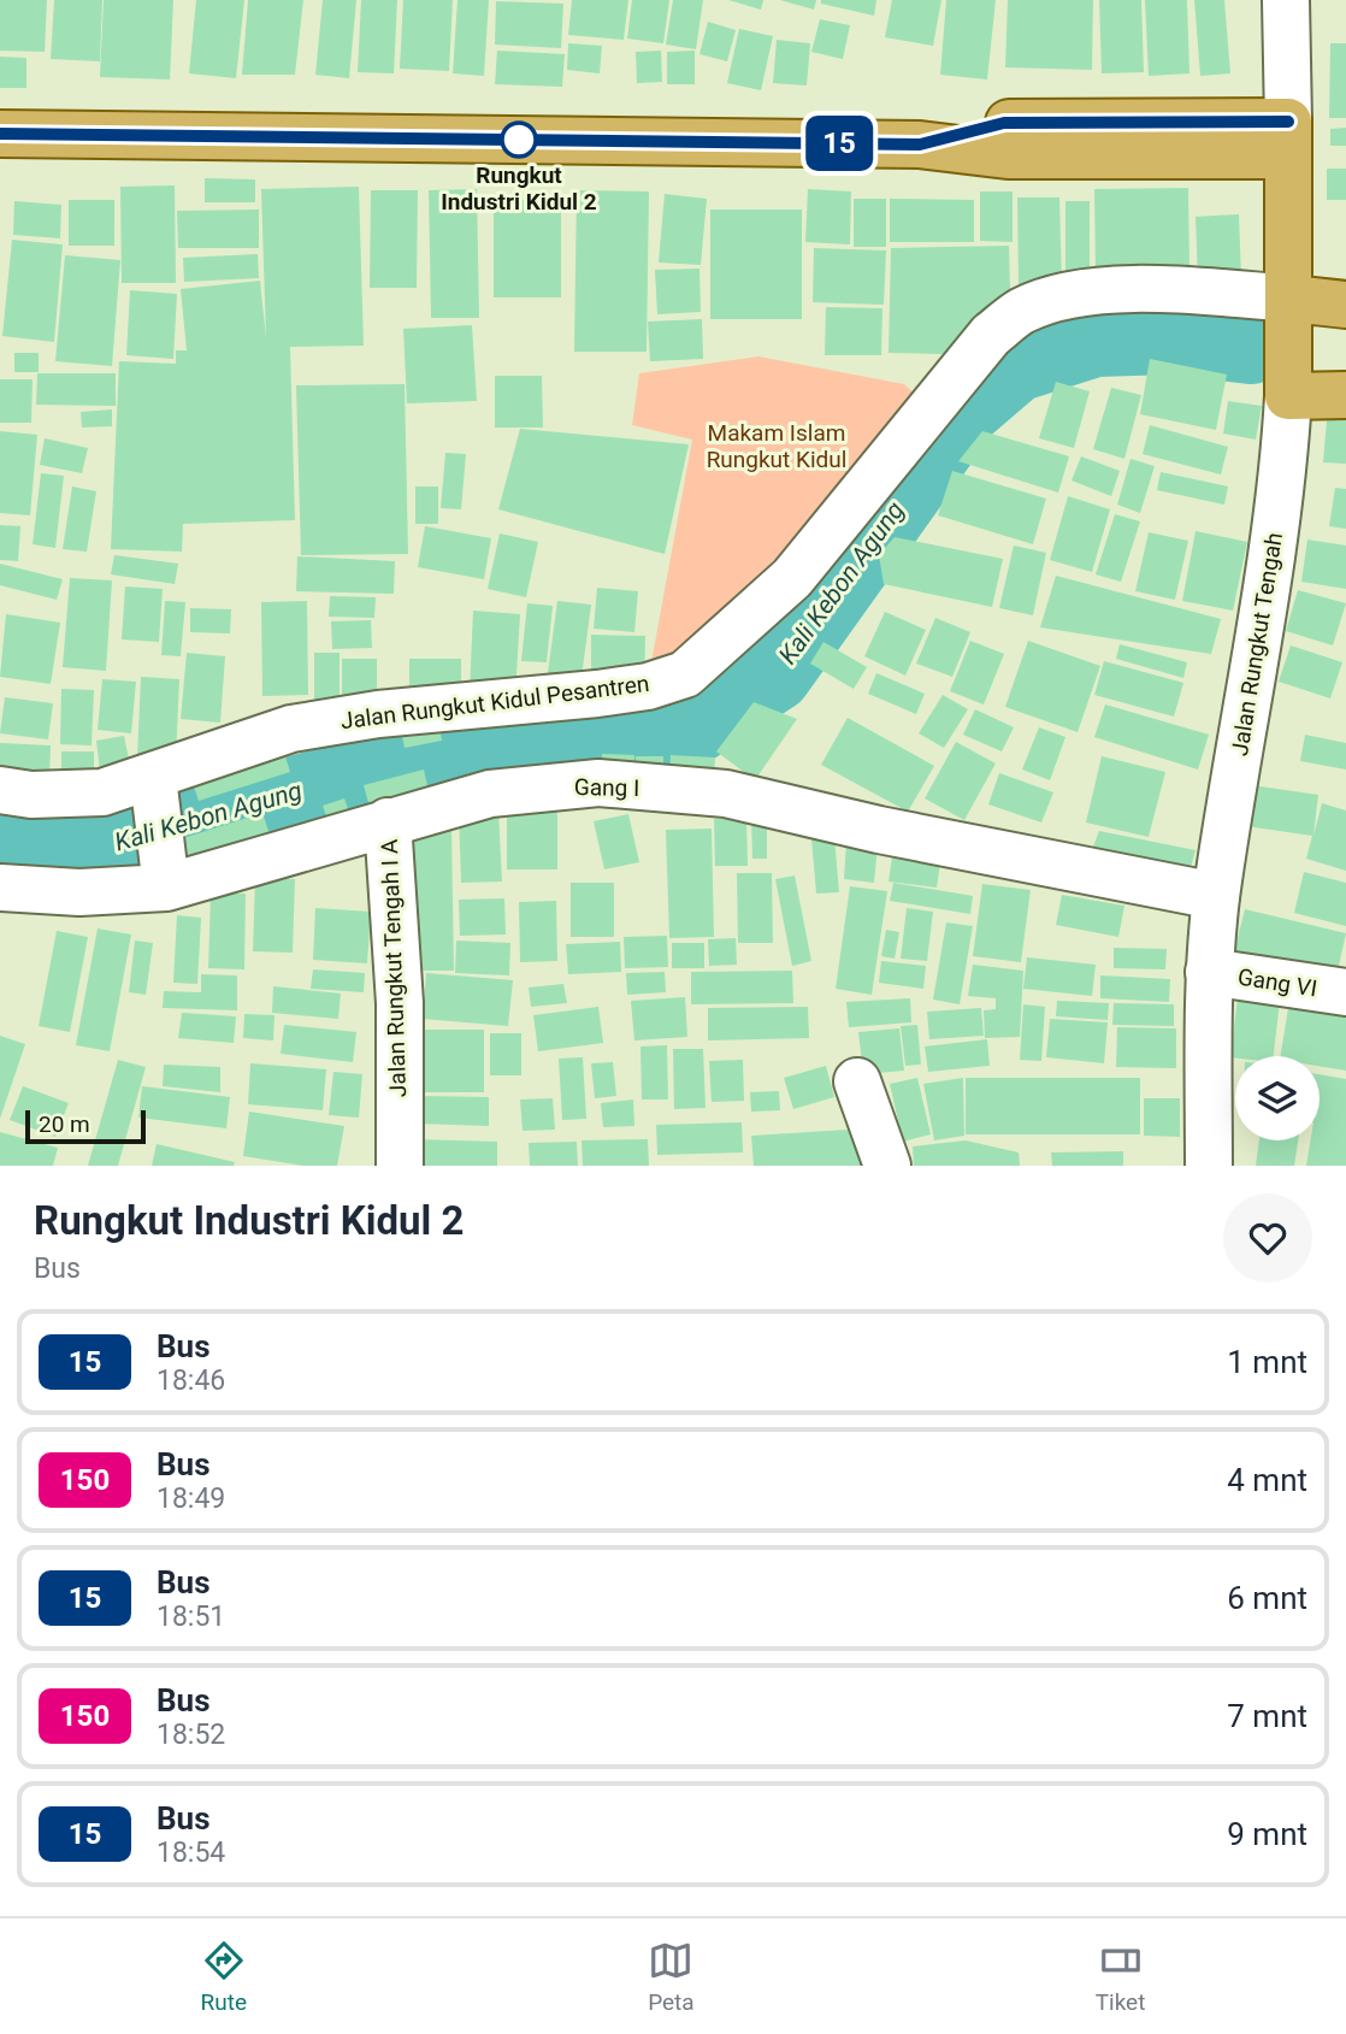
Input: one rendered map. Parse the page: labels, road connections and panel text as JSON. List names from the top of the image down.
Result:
{
  "streets": {
    "main road": ["Jalan Rungkut Tengah"],
    "street": [
      "Jalan Rungkut Kidul Pesantren",
      "Gang I",
      "Jalan Rungkut Tengah I A",
      "Gang VI"
    ]
  },
  "crossings": [
    ["Jalan Rungkut Tengah", "Jalan Rungkut Kidul Pesantren"],
    ["Jalan Rungkut Tengah", "Gang I"],
    ["Jalan Rungkut Tengah", "Gang VI"],
    ["Gang I", "Jalan Rungkut Tengah I A"]
  ],
  "water": ["Kali Kebon Agung"],
  "parks": ["Makam Islam Rungkut Kidul"],
  "places": ["Rungkut Industri Kidul 2"],
  "lines": ["bus line 15"],
  "scale_bar": "20 m",
  "page": {
    "on_map": "15",
    "scale": "20 m",
    "heading": ["Rungkut Industri Kidul 2", "Bus"],
    "list": [
      {
        "mark": "15",
        "name": "Bus",
        "note": "18:46",
        "value": "1 mnt"
      },
      {
        "mark": "150",
        "name": "Bus",
        "note": "18:49",
        "value": "4 mnt"
      },
      {
        "mark": "15",
        "name": "Bus",
        "note": "18:51",
        "value": "6 mnt"
      },
      {
        "mark": "150",
        "name": "Bus",
        "note": "18:52",
        "value": "7 mnt"
      },
      {
        "mark": "15",
        "name": "Bus",
        "note": "18:54",
        "value": "9 mnt"
      }
    ],
    "tabs": ["Rute", "Peta", "Tiket"]
  }
}
